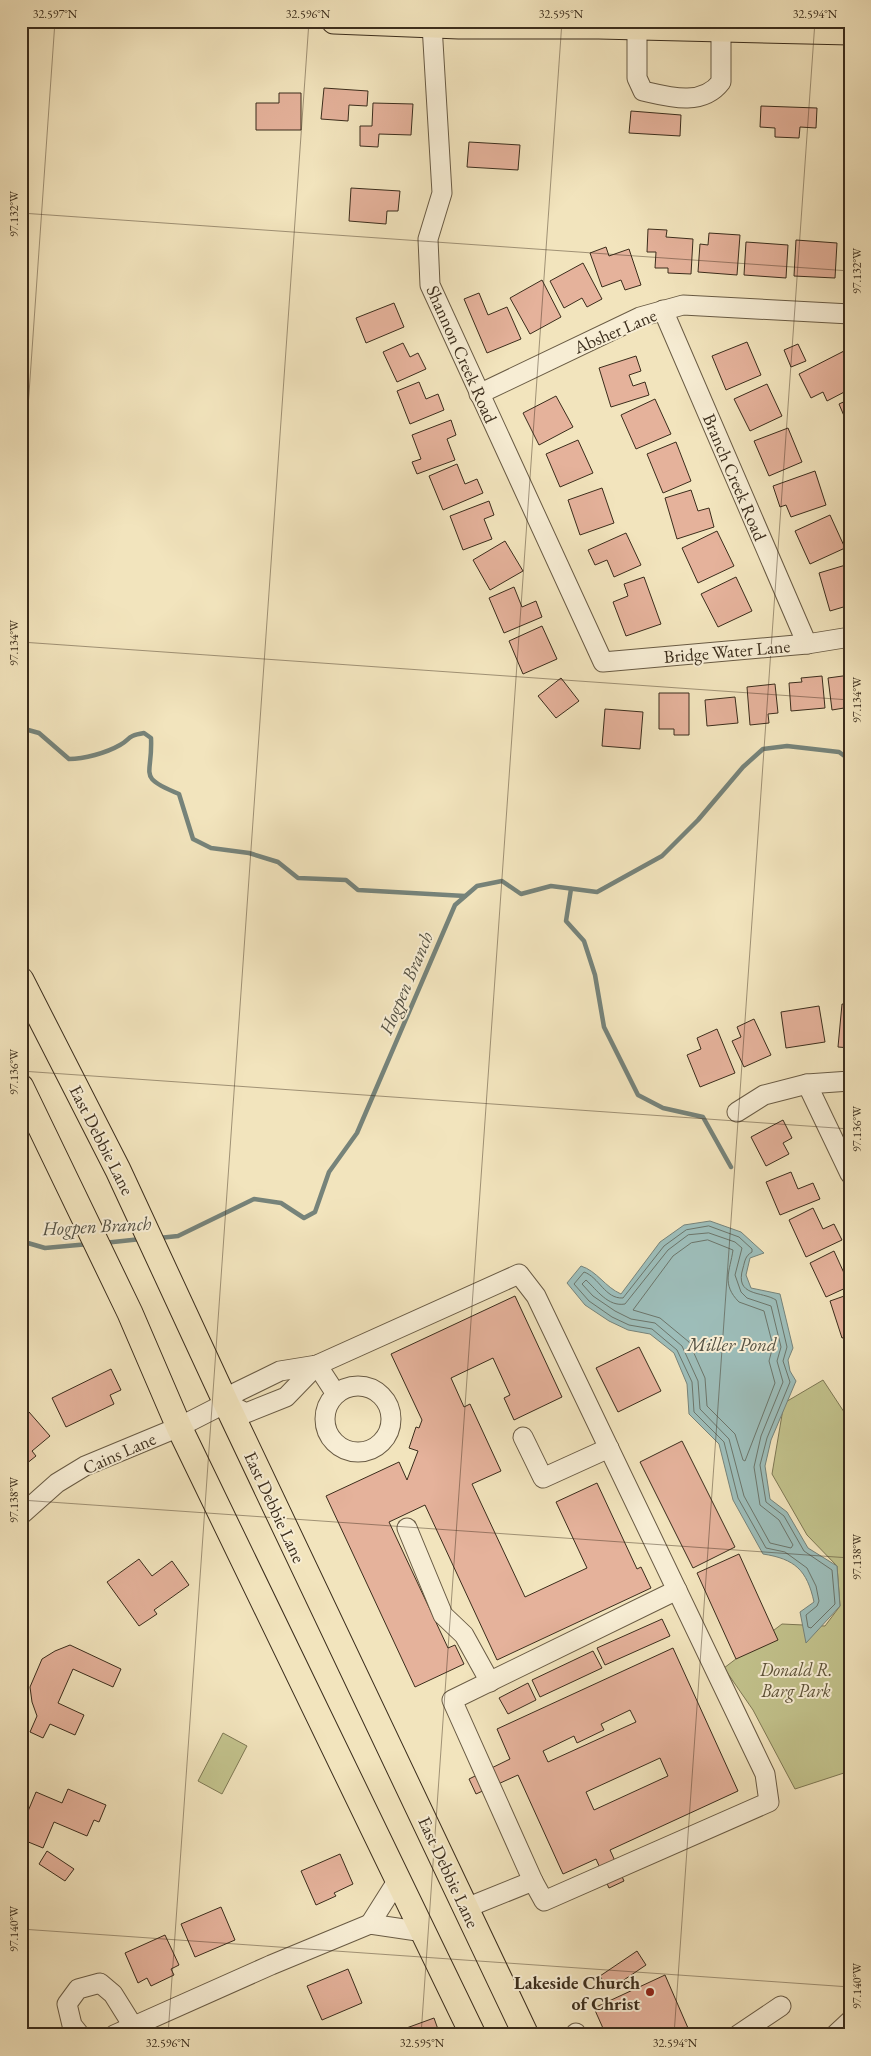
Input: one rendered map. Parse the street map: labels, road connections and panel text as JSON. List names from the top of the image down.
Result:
{
  "streets": {
    "main road": ["East Debbie Lane"],
    "street": [
      "Absher Lane",
      "Shannon Creek Road",
      "Branch Creek Road",
      "Bridge Water Lane",
      "Cains Lane"
    ]
  },
  "crossings": [
    ["Absher Lane", "Shannon Creek Road"],
    ["Absher Lane", "Branch Creek Road"],
    ["Shannon Creek Road", "Bridge Water Lane"],
    ["Branch Creek Road", "Bridge Water Lane"],
    ["East Debbie Lane", "Cains Lane"]
  ],
  "water": ["Hogpen Branch", "Miller Pond"],
  "parks": ["Donald R. Barg Park"],
  "places": ["Lakeside Church of Christ"],
  "coordinates": [
    "32.597°N",
    "32.596°N",
    "32.595°N",
    "32.594°N",
    "97.132°W",
    "97.134°W",
    "97.136°W",
    "97.138°W",
    "97.140°W"
  ]
}
